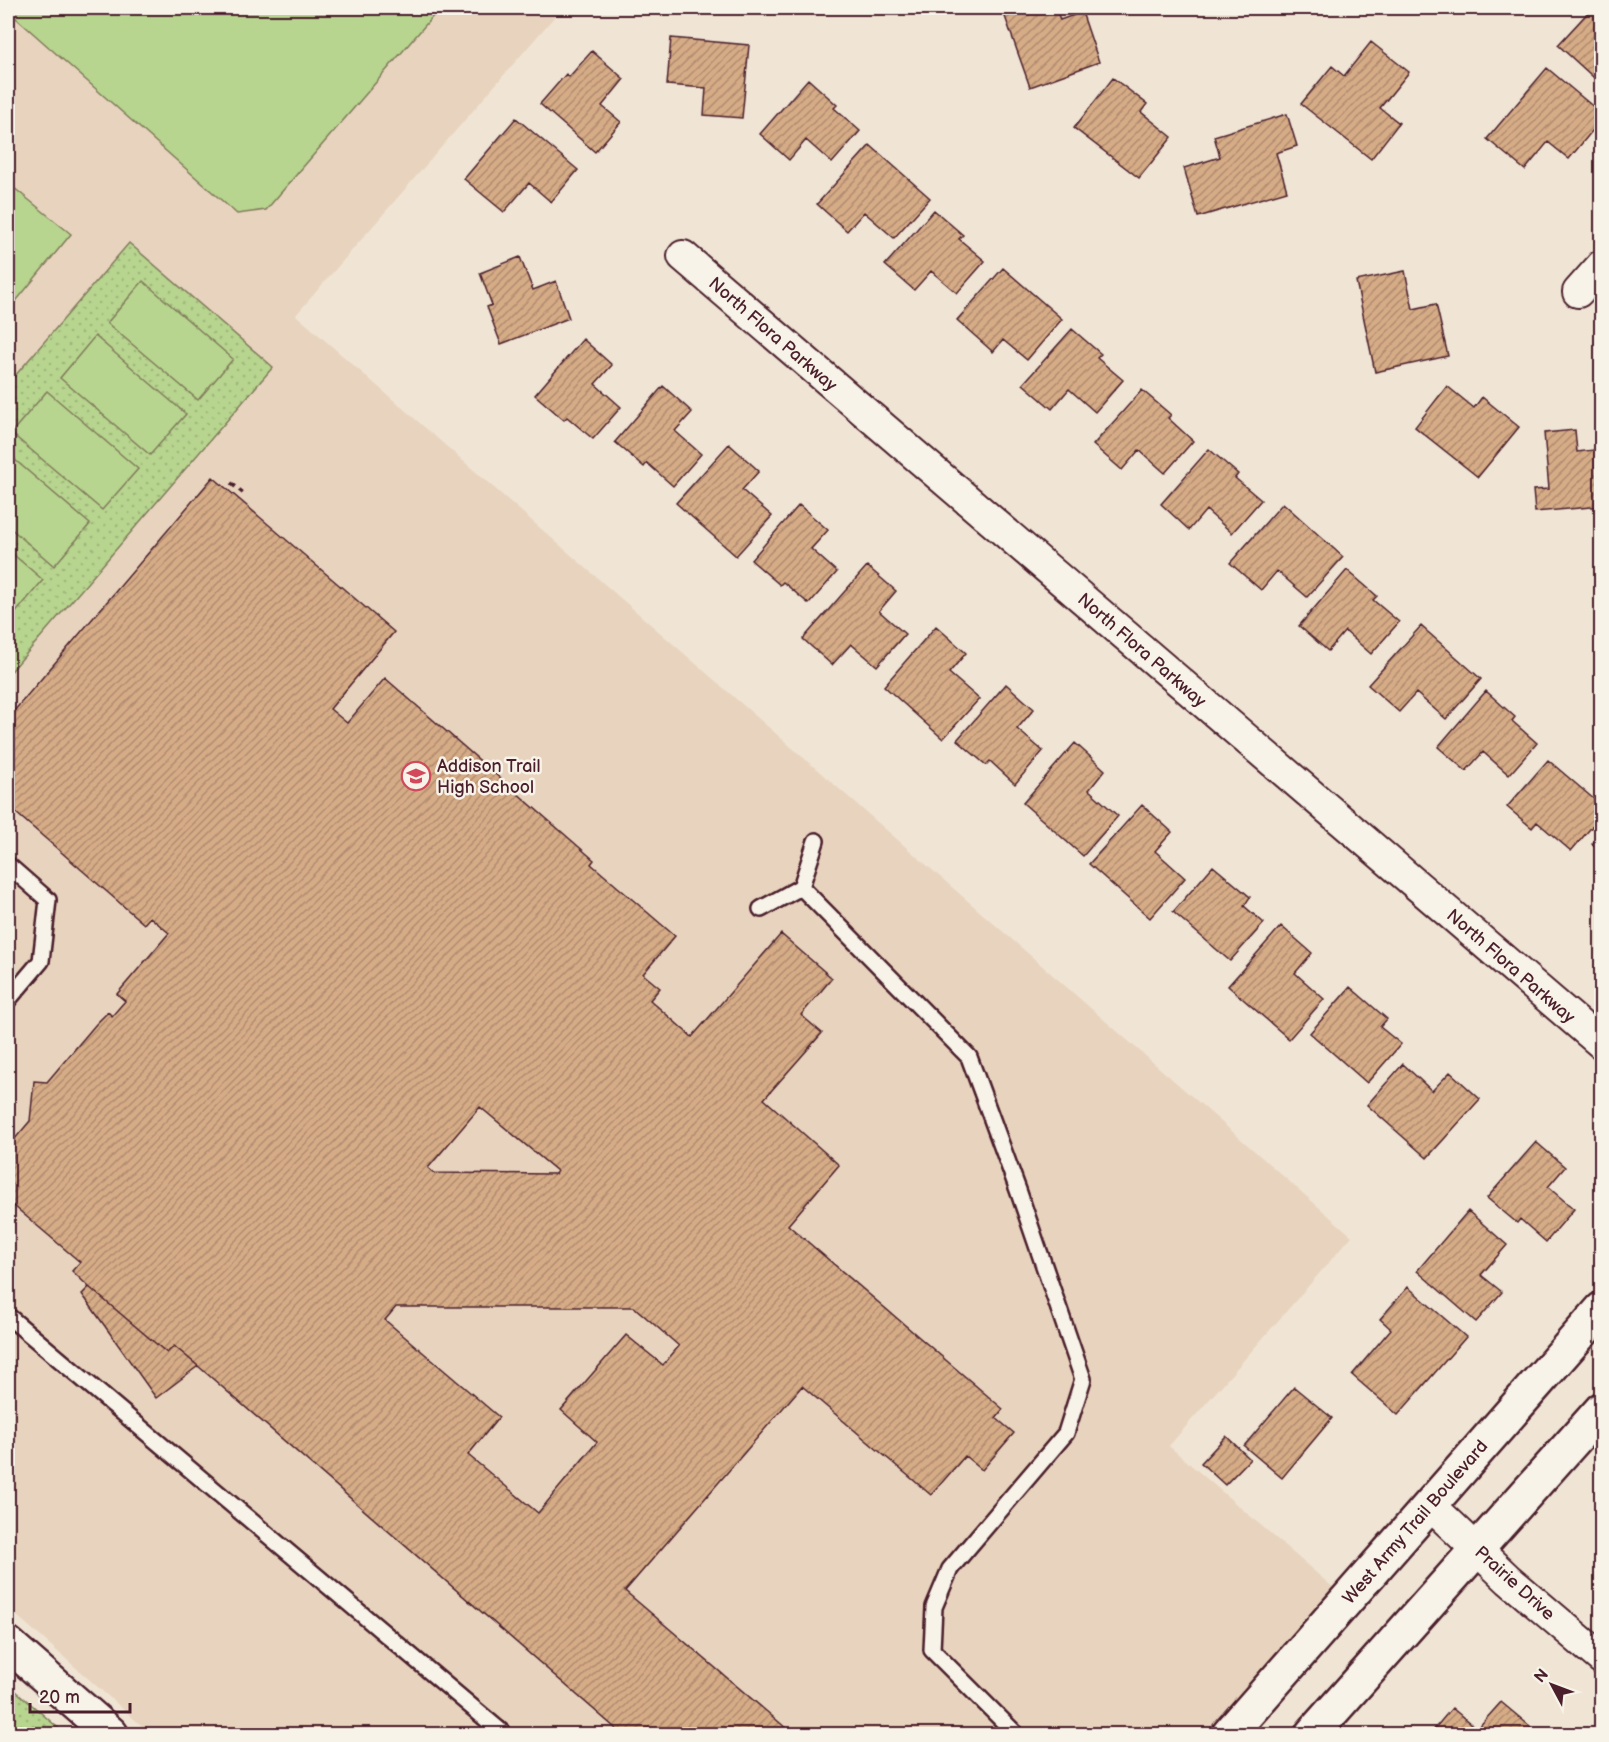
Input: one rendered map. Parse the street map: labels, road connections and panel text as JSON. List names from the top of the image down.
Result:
{
  "streets": {
    "main road": ["West Army Trail Boulevard"],
    "street": ["North Flora Parkway", "Prairie Drive"]
  },
  "crossings": [
    ["West Army Trail Boulevard", "Prairie Drive"]
  ],
  "places": {
    "school or university": ["Addison Trail High School"]
  },
  "scale_bar": "20 m",
  "north": "top left"
}
